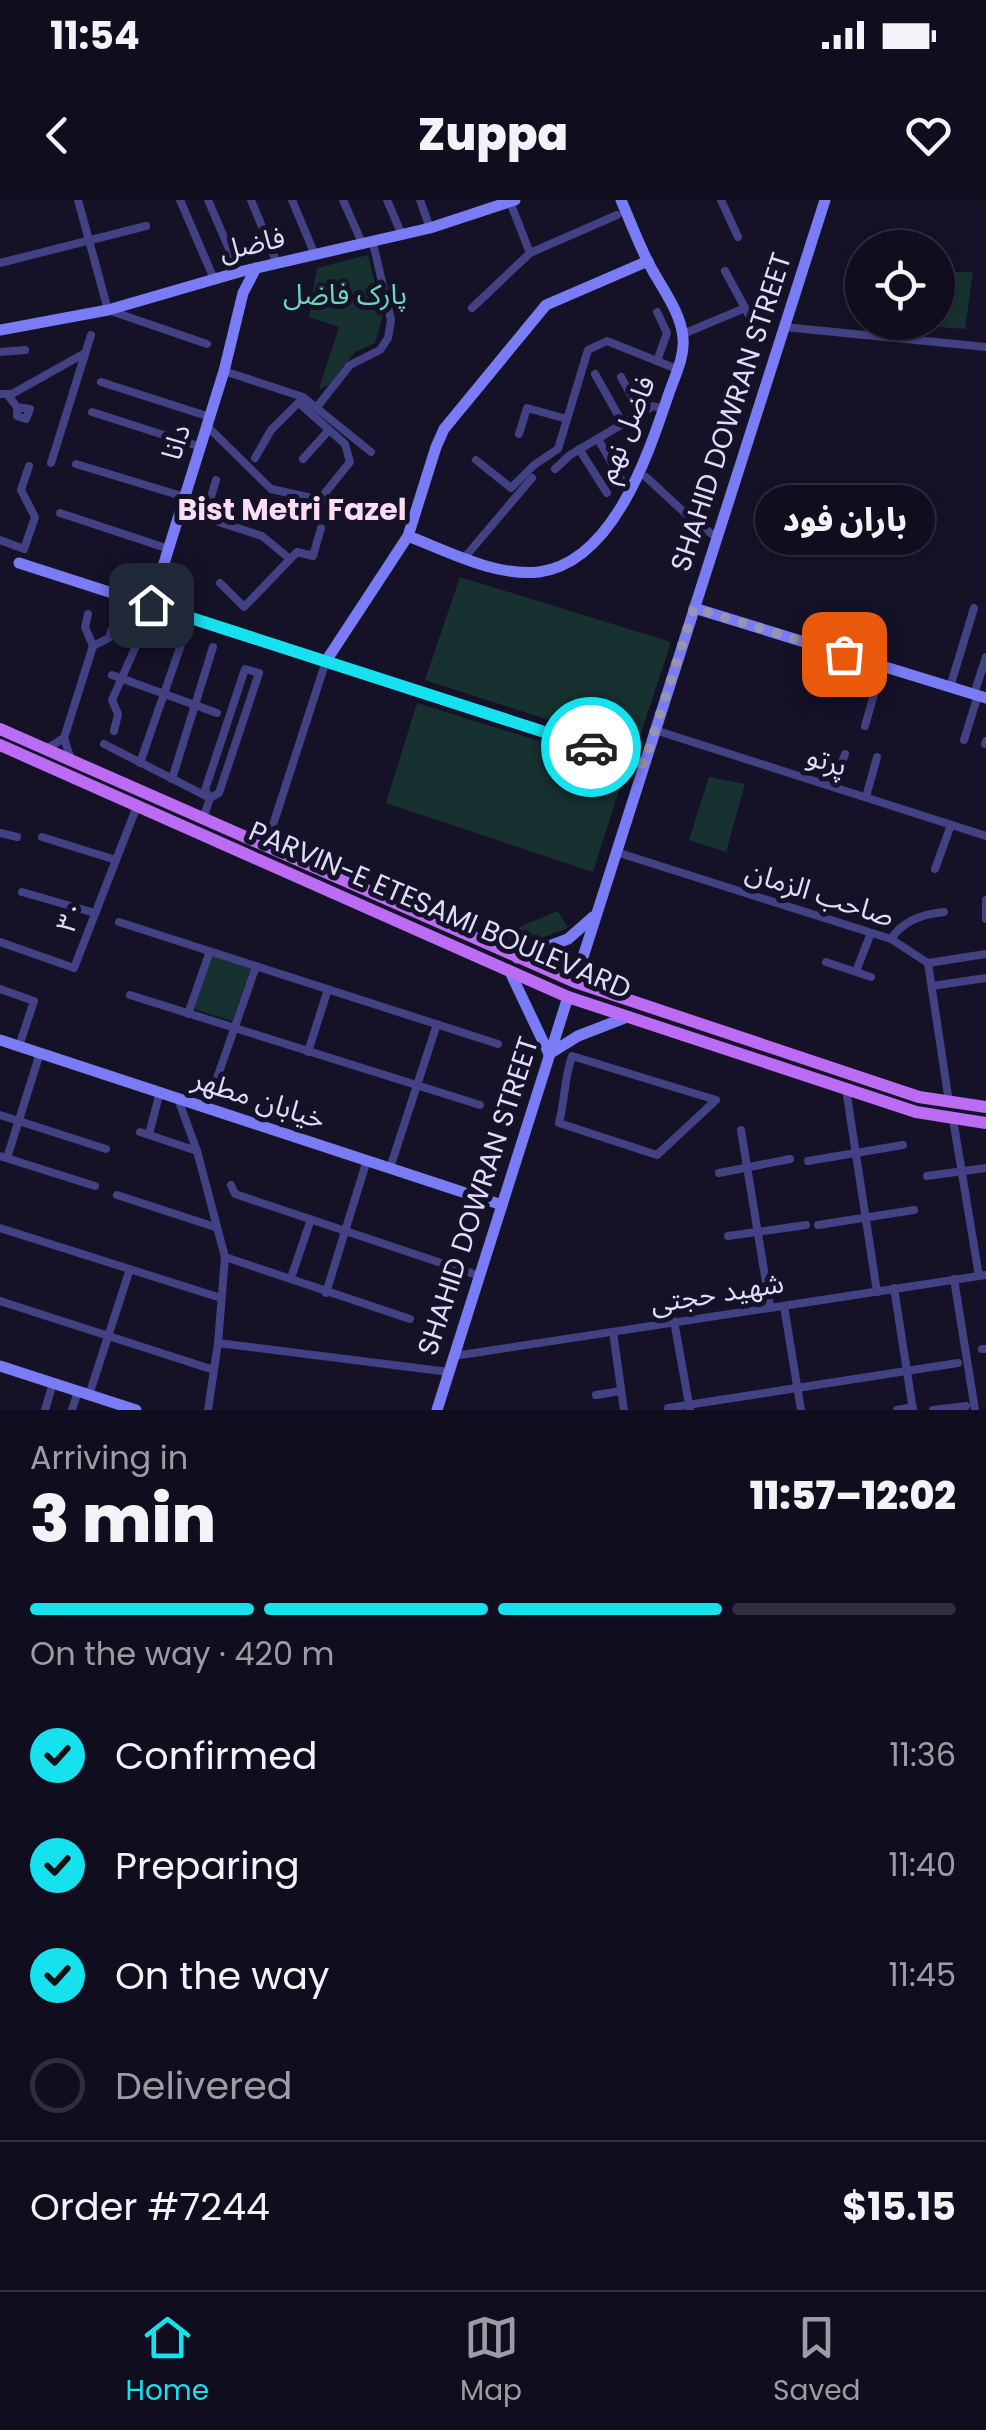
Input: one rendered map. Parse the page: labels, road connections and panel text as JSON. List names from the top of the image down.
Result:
{
  "streets": {
    "main road": ["PARVIN-E ETESAMI BOULEVARD"],
    "street": [
      "فاضل",
      "SHAHID DOWRAN STREET",
      "فاضل نهم",
      "دانا",
      "پرتو",
      "صاحب الزمان",
      "۳۰",
      "خیابان مطهر",
      "شهید حجتی"
    ]
  },
  "crossings": [
    ["فاضل", "دانا"],
    ["SHAHID DOWRAN STREET", "پرتو"],
    ["SHAHID DOWRAN STREET", "صاحب الزمان"],
    ["SHAHID DOWRAN STREET", "PARVIN-E ETESAMI BOULEVARD"],
    ["SHAHID DOWRAN STREET", "خیابان مطهر"],
    ["SHAHID DOWRAN STREET", "شهید حجتی"],
    ["PARVIN-E ETESAMI BOULEVARD", "۳۰"]
  ],
  "districts": ["Bist Metri Fazel"],
  "parks": ["پارک فاضل"],
  "places": ["باران فود"],
  "page": {
    "status": "11:54",
    "header": "Zuppa",
    "bubble": "باران فود",
    "heading": ["3 min", "Arriving in", "11:57–12:02"],
    "panel": ["Order #7244", "$15.15"],
    "bar": "On the way · 420 m",
    "list": [
      ["Confirmed", "11:36"],
      ["Preparing", "11:40"],
      ["On the way", "11:45"],
      "Delivered"
    ],
    "tabs": ["Home", "Map", "Saved"]
  }
}
